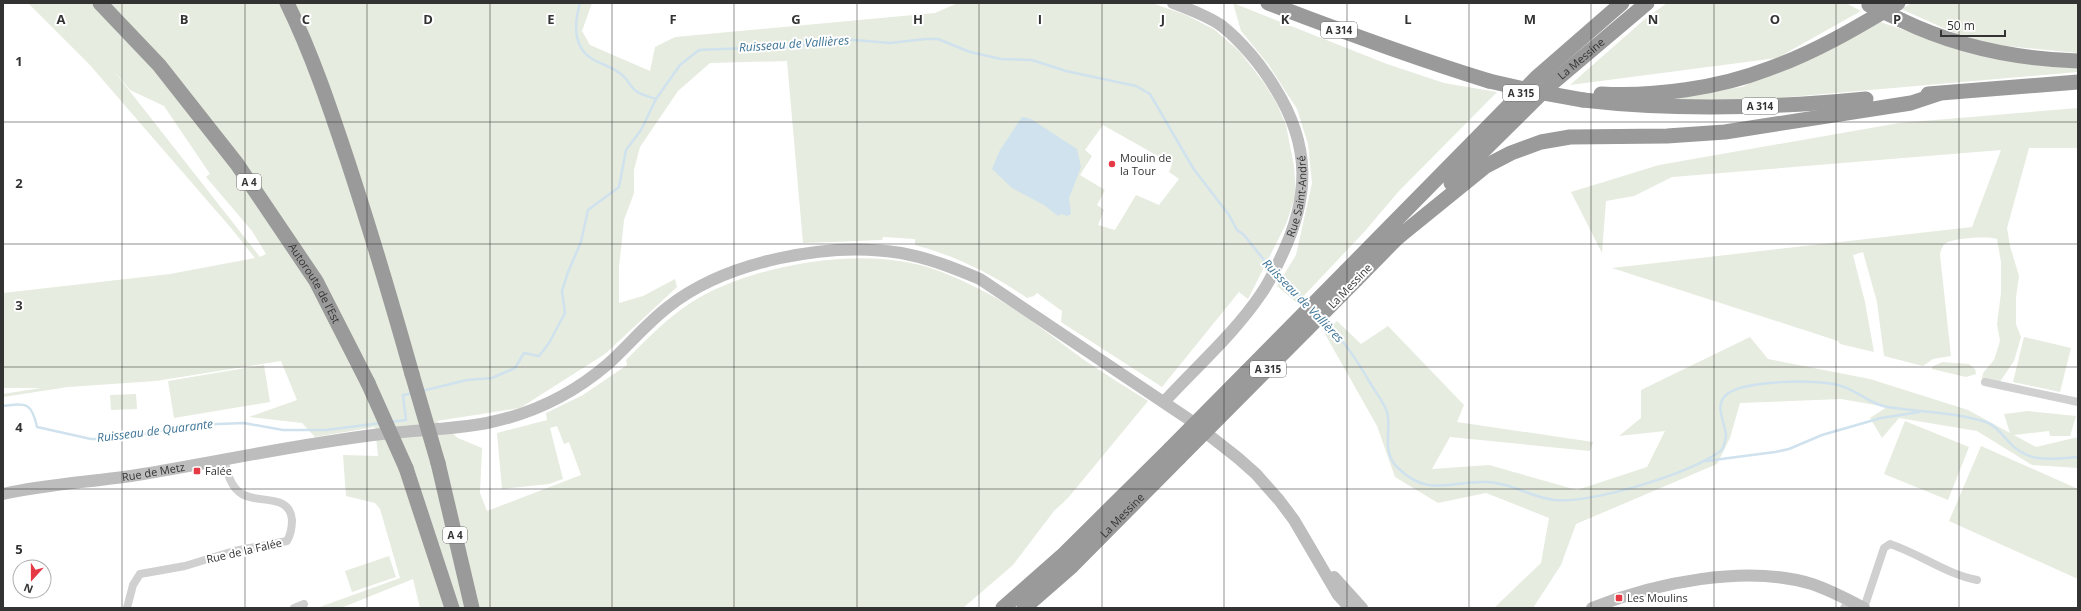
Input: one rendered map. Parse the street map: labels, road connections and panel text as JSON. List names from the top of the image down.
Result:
{
  "streets": {
    "highway": [
      "A 314",
      "La Messine",
      "A 315",
      "A 4",
      "Autoroute de l’Est"
    ],
    "main road": ["Rue Saint-André", "Rue de Metz"],
    "street": ["Rue de la Falée"]
  },
  "crossings": [
    ["Rue Saint-André", "Rue de Metz"],
    ["Rue de Metz", "Rue de la Falée"]
  ],
  "water": ["Ruisseau de Vallières", "Ruisseau de Quarante"],
  "places": {
    "other": ["Moulin de la Tour"],
    "transit": ["Falée", "Les Moulins"]
  },
  "scale_bar": "50 m",
  "north": "bottom",
  "grid": {
    "columns": [
      "A",
      "B",
      "C",
      "D",
      "E",
      "F",
      "G",
      "H",
      "I",
      "J",
      "K",
      "L",
      "M",
      "N",
      "O",
      "P"
    ],
    "rows": [
      "1",
      "2",
      "3",
      "4",
      "5"
    ]
  }
}
